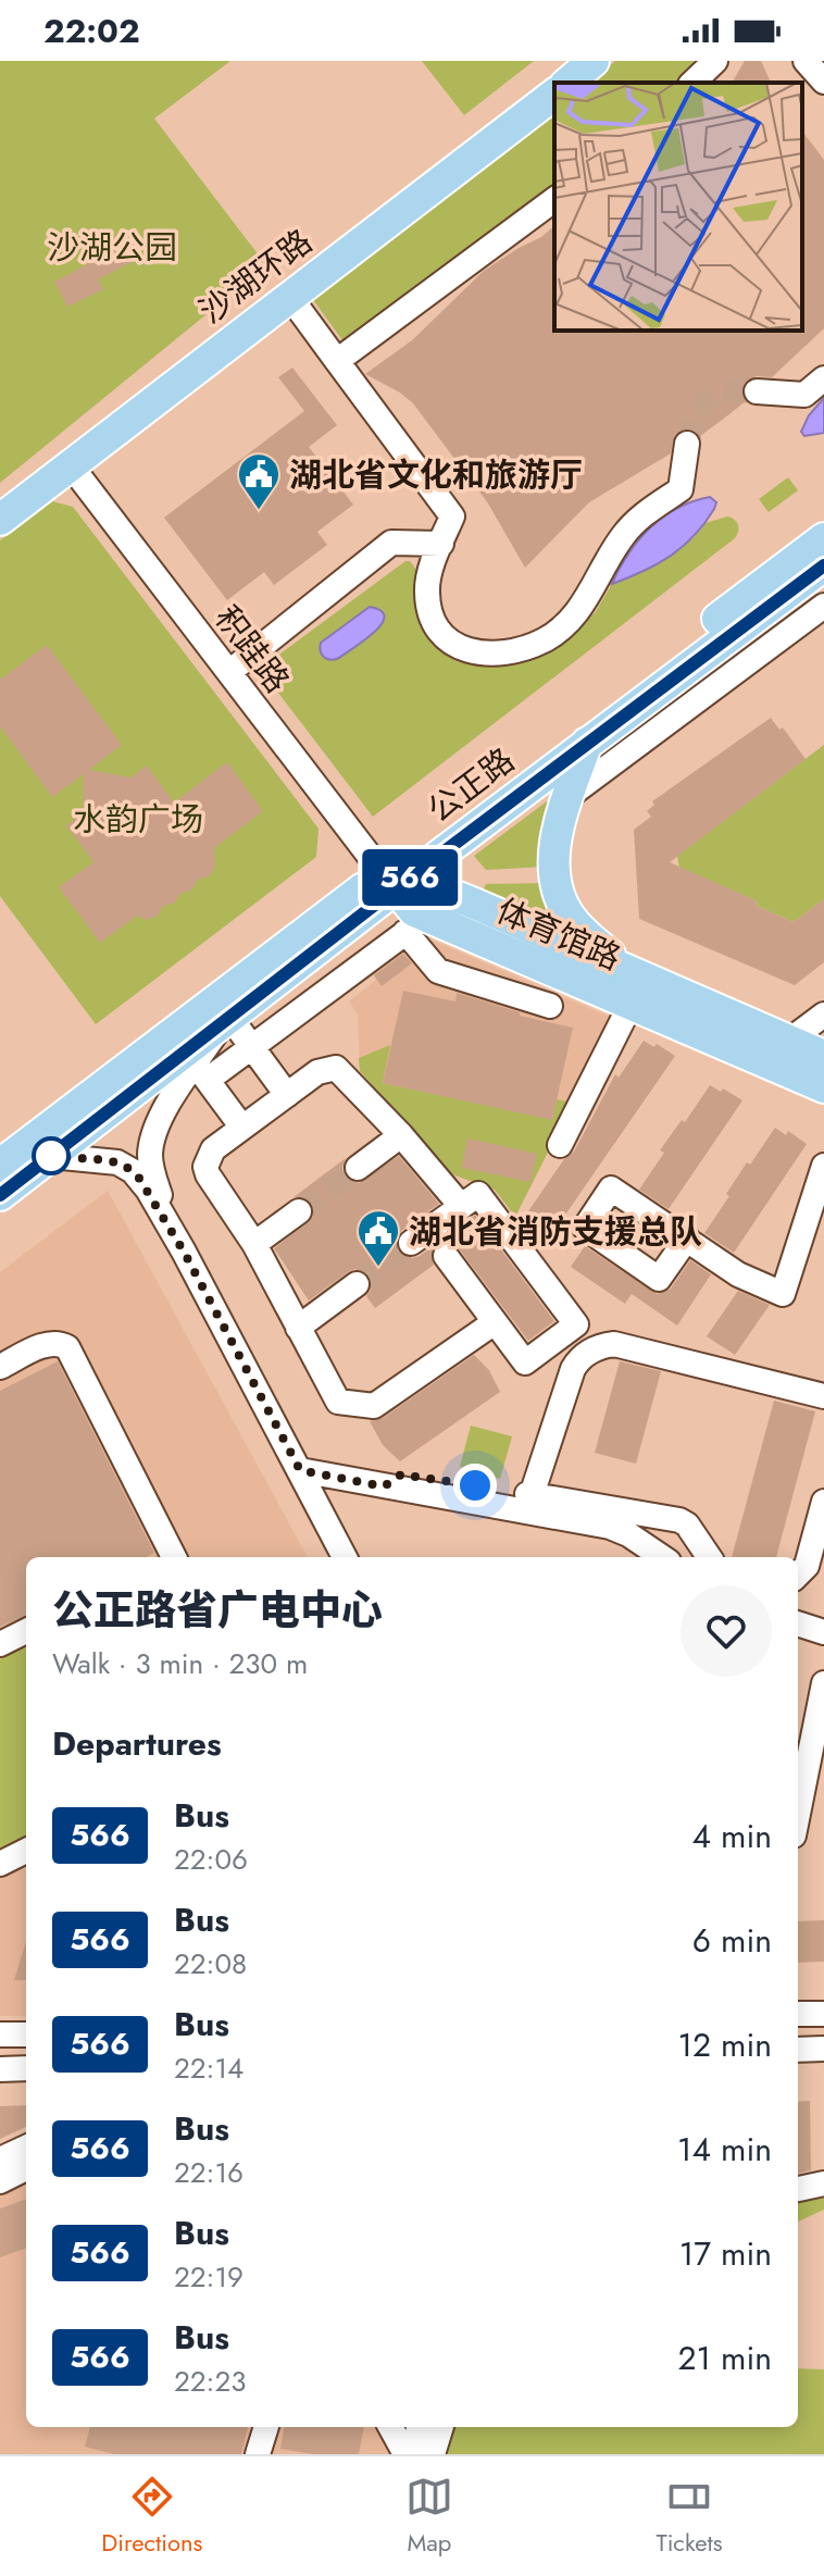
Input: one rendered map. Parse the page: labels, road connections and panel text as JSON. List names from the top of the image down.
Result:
{
  "streets": {
    "main road": ["沙湖环路", "公正路", "体育馆路"],
    "street": ["积跬路"]
  },
  "crossings": [
    ["沙湖环路", "积跬路"],
    ["积跬路", "公正路"],
    ["积跬路", "体育馆路"],
    ["公正路", "体育馆路"]
  ],
  "parks": ["沙湖公园", "水韵广场"],
  "places": {
    "public building": ["湖北省文化和旅游厅", "湖北省消防支援总队"]
  },
  "lines": ["bus line 566"],
  "page": {
    "status": "22:02",
    "on_map": "566",
    "heading": [
      ["公正路省广电中心", "Walk · 3 min · 230 m"],
      "Departures"
    ],
    "list": [
      {
        "mark": "566",
        "name": "Bus",
        "note": "22:06",
        "value": "4 min"
      },
      {
        "mark": "566",
        "name": "Bus",
        "note": "22:08",
        "value": "6 min"
      },
      {
        "mark": "566",
        "name": "Bus",
        "note": "22:14",
        "value": "12 min"
      },
      {
        "mark": "566",
        "name": "Bus",
        "note": "22:16",
        "value": "14 min"
      },
      {
        "mark": "566",
        "name": "Bus",
        "note": "22:19",
        "value": "17 min"
      },
      {
        "mark": "566",
        "name": "Bus",
        "note": "22:23",
        "value": "21 min"
      }
    ],
    "tabs": ["Directions", "Map", "Tickets"]
  }
}
